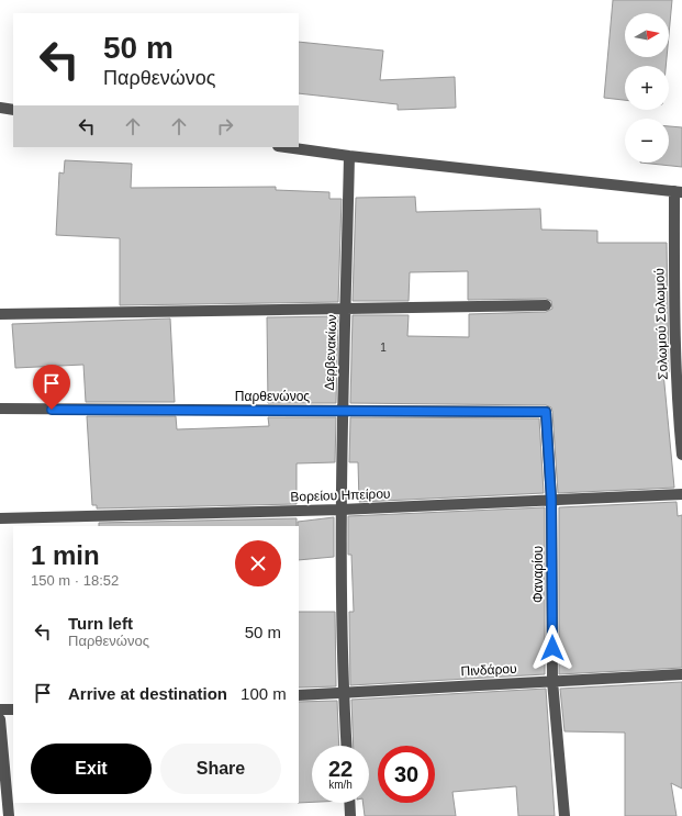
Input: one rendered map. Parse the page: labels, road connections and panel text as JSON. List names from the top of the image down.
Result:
{
  "streets": {
    "street": [
      "Σολωμού Σολωμού",
      "Δερβενακίων",
      "Παρθενώνος",
      "Βορείου Ηπείρου",
      "Φαναρίου",
      "Πινδάρου"
    ]
  },
  "crossings": [
    ["Δερβενακίων", "Παρθενώνος"],
    ["Δερβενακίων", "Βορείου Ηπείρου"],
    ["Δερβενακίων", "Πινδάρου"],
    ["Παρθενώνος", "Φαναρίου"],
    ["Βορείου Ηπείρου", "Φαναρίου"],
    ["Φαναρίου", "Πινδάρου"]
  ],
  "house_numbers": ["1"],
  "north": "right",
  "page": {
    "map_buttons": ["+", "−"],
    "turn": ["50 m", "Παρθενώνος"],
    "heading": ["1 min", "150 m · 18:52"],
    "list": [
      {
        "name": "Turn left",
        "note": "Παρθενώνος",
        "value": "50 m"
      },
      {
        "name": "Arrive at destination",
        "value": "100 m"
      }
    ],
    "buttons": ["Exit", "Share"],
    "speed": "22 km/h",
    "limit": "30"
  }
}
